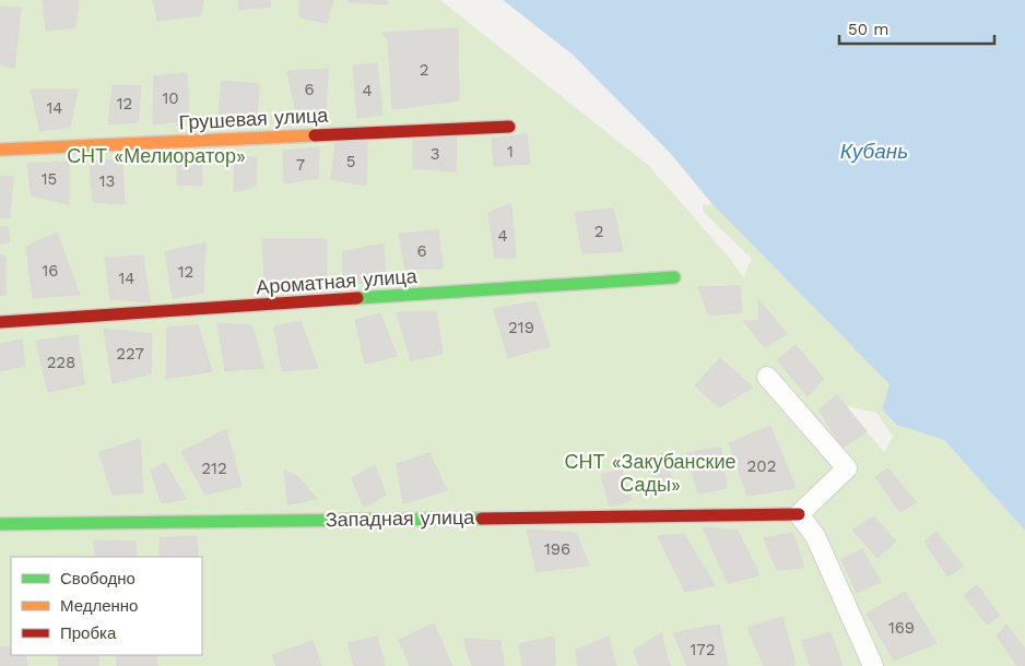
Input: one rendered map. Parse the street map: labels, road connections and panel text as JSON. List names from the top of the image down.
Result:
{
  "streets": {
    "street": ["Грушевая улица", "Ароматная улица", "Западная улица"]
  },
  "water": ["Кубань"],
  "parks": ["СНТ «Мелиоратор»", "СНТ «Закубанские Сады»"],
  "house_numbers": [
    "2",
    "6",
    "4",
    "10",
    "12",
    "14",
    "1",
    "3",
    "5",
    "7",
    "15",
    "13",
    "2",
    "4",
    "6",
    "16",
    "12",
    "14",
    "219",
    "227",
    "228",
    "202",
    "212",
    "196",
    "169",
    "172"
  ],
  "legend": ["Свободно", "Медленно", "Пробка"],
  "scale_bar": "50 m"
}
